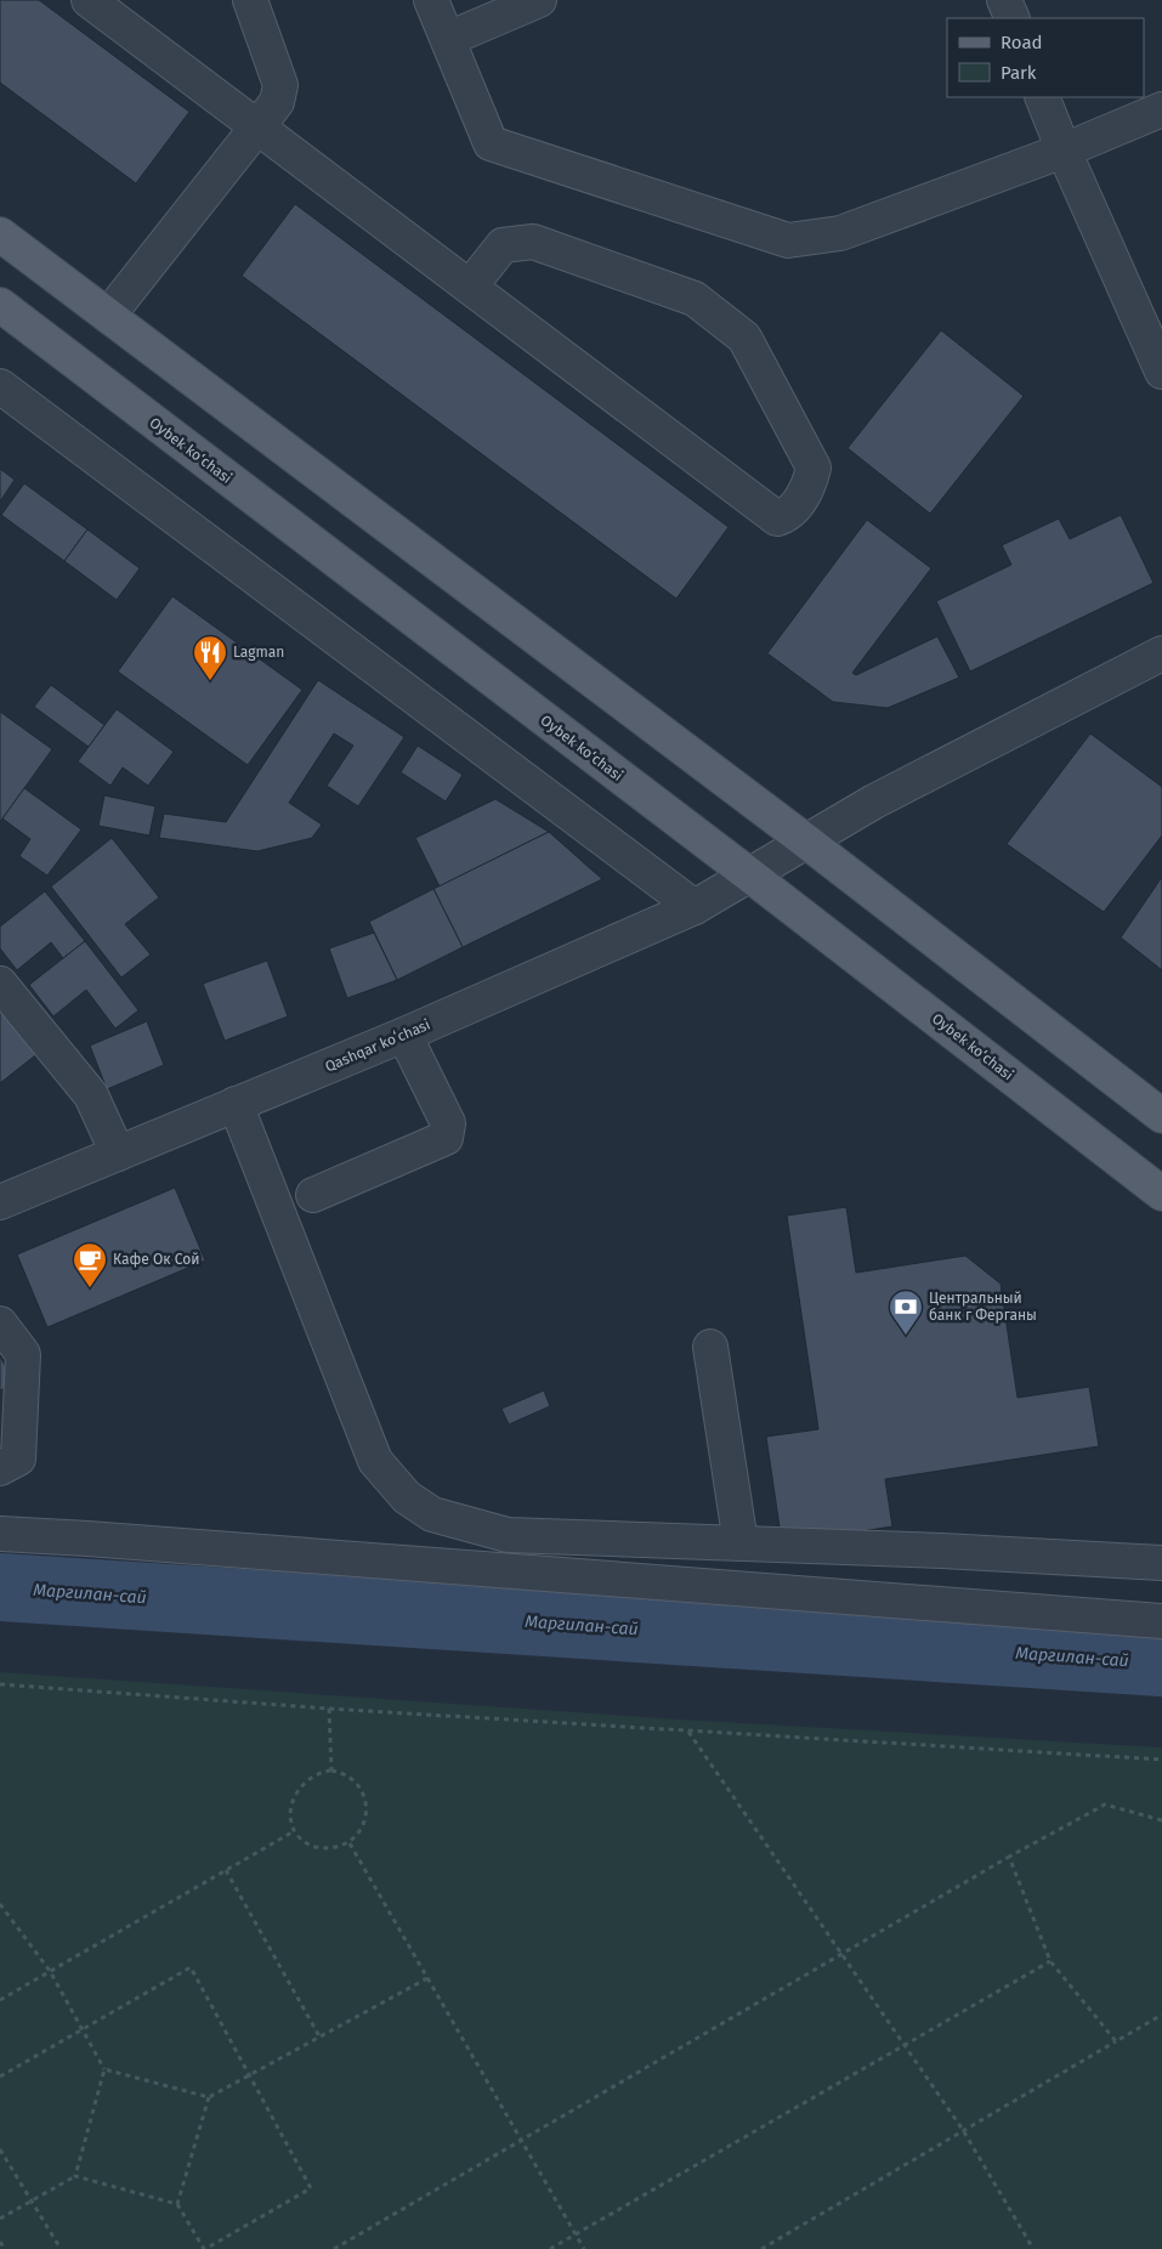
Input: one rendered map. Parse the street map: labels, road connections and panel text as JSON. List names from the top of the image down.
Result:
{
  "streets": {
    "main road": ["Oybek ko‘chasi"],
    "street": ["Qashqar koʻchasi"]
  },
  "crossings": [
    ["Oybek ko‘chasi", "Qashqar koʻchasi"]
  ],
  "water": ["Маргилан-сай"],
  "places": {
    "restaurant": ["Lagman"],
    "cafe": ["Кафе Ок Сой"],
    "bank": ["Центральный банк г Ферганы"]
  },
  "legend": ["Road", "Park"]
}
